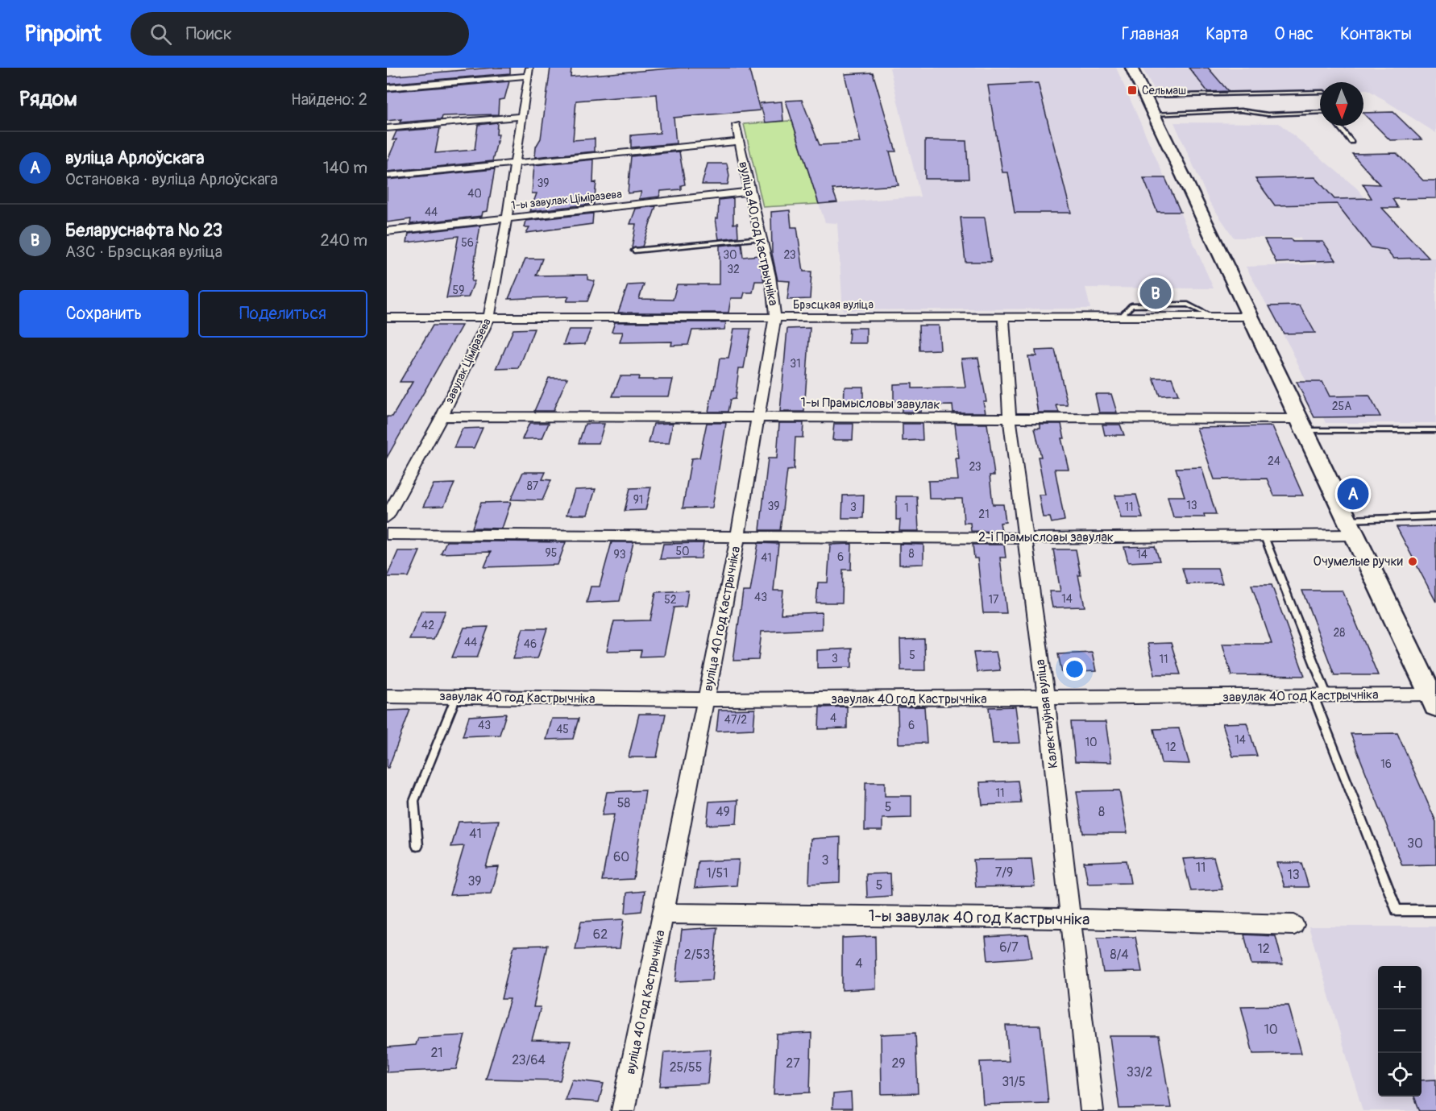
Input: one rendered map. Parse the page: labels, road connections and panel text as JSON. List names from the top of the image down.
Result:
{
  "streets": {
    "street": [
      "1-ы завулак Ціміразева",
      "вуліца 40 год Кастрычніка",
      "Брэсцкая вуліца",
      "завулак Ціміразева",
      "1-ы Прамысловы завулак",
      "2-і Прамысловы завулак",
      "завулак 40 год Кастрычніка",
      "Калектыўная вуліца",
      "1-ы завулак 40 год Кастрычніка"
    ]
  },
  "crossings": [
    ["1-ы завулак Ціміразева", "вуліца 40 год Кастрычніка"],
    ["1-ы завулак Ціміразева", "завулак Ціміразева"],
    ["вуліца 40 год Кастрычніка", "Брэсцкая вуліца"],
    ["вуліца 40 год Кастрычніка", "1-ы Прамысловы завулак"],
    ["вуліца 40 год Кастрычніка", "2-і Прамысловы завулак"],
    ["вуліца 40 год Кастрычніка", "завулак 40 год Кастрычніка"],
    ["вуліца 40 год Кастрычніка", "1-ы завулак 40 год Кастрычніка"],
    ["Брэсцкая вуліца", "завулак Ціміразева"],
    ["Брэсцкая вуліца", "Калектыўная вуліца"],
    ["завулак Ціміразева", "1-ы Прамысловы завулак"],
    ["1-ы Прамысловы завулак", "Калектыўная вуліца"],
    ["2-і Прамысловы завулак", "Калектыўная вуліца"],
    ["завулак 40 год Кастрычніка", "Калектыўная вуліца"],
    ["Калектыўная вуліца", "1-ы завулак 40 год Кастрычніка"]
  ],
  "places": {
    "transit": ["Сельмаш"],
    "other": ["Очумелые ручки"]
  },
  "house_numbers": [
    "39",
    "40",
    "44",
    "56",
    "30",
    "23",
    "32",
    "59",
    "31",
    "25А",
    "24",
    "23",
    "87",
    "91",
    "13",
    "39",
    "3",
    "11",
    "1",
    "21",
    "50",
    "95",
    "8",
    "93",
    "14",
    "6",
    "41",
    "43",
    "14",
    "52",
    "17",
    "42",
    "28",
    "44",
    "46",
    "5",
    "3",
    "11",
    "4",
    "47/2",
    "43",
    "6",
    "45",
    "14",
    "10",
    "12",
    "16",
    "11",
    "58",
    "5",
    "49",
    "8",
    "41",
    "30",
    "60",
    "3",
    "11",
    "7/9",
    "1/51",
    "13",
    "39",
    "5",
    "62",
    "6/7",
    "12",
    "2/53",
    "8/4",
    "4",
    "10",
    "21",
    "23/64",
    "27",
    "29",
    "25/55",
    "33/2",
    "31/5"
  ],
  "north": "bottom",
  "page": {
    "header": "Pinpoint",
    "search": "Поиск",
    "nav": [
      "Главная",
      "Карта",
      "О нас",
      "Контакты"
    ],
    "heading": ["Рядом", "Найдено: 2"],
    "list": [
      {
        "mark": "A",
        "name": "вуліца Арлоўскага",
        "note": "Остановка · вуліца Арлоўскага",
        "value": "140 m"
      },
      {
        "mark": "B",
        "name": "Беларуснафта № 23",
        "note": "АЗС · Брэсцкая вуліца",
        "value": "240 m"
      }
    ],
    "buttons": ["Сохранить", "Поделиться"],
    "pins": ["B", "A"],
    "map_buttons": ["+", "−"]
  }
}
